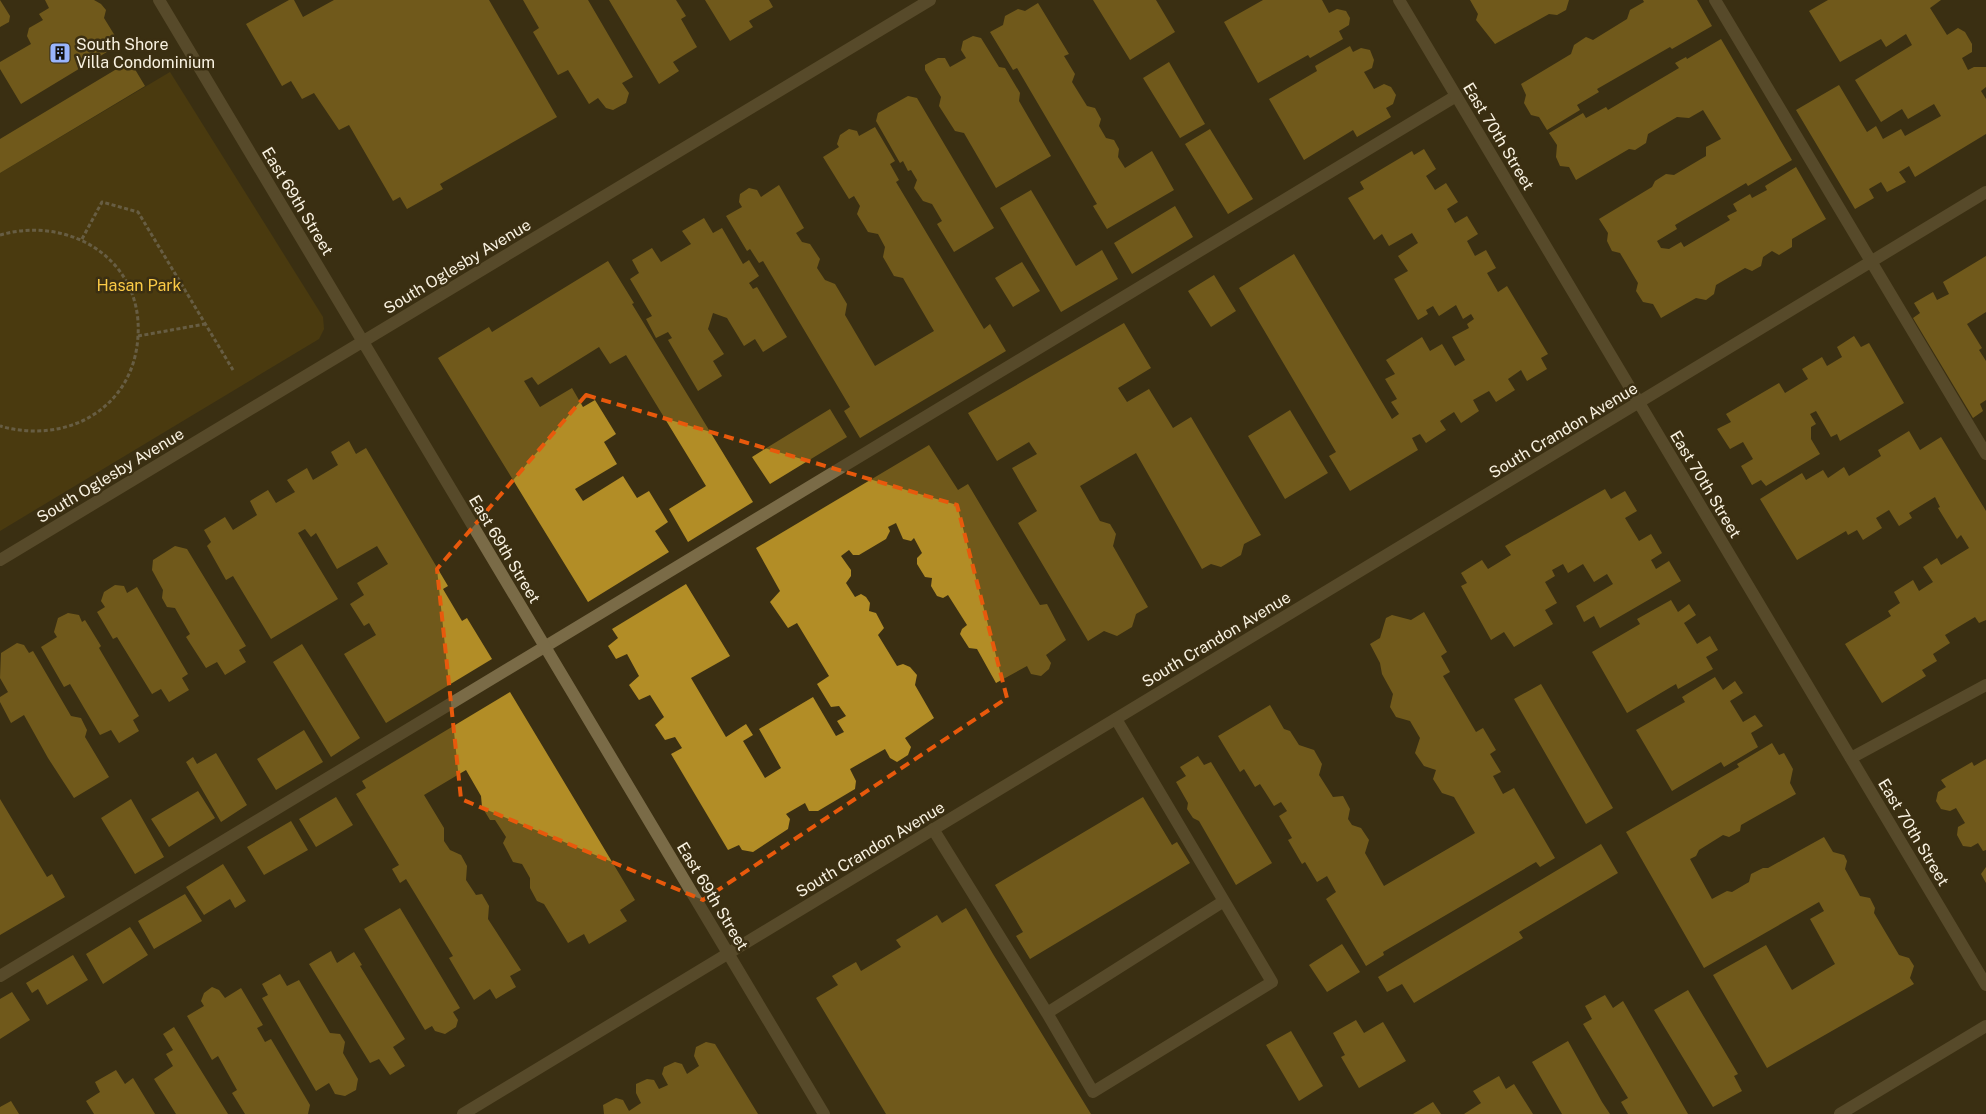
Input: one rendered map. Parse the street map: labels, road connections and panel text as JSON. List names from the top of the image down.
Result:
{
  "streets": {
    "street": [
      "East 70th Street",
      "East 69th Street",
      "South Oglesby Avenue",
      "South Crandon Avenue"
    ]
  },
  "crossings": [
    ["East 70th Street", "South Crandon Avenue"],
    ["East 69th Street", "South Oglesby Avenue"],
    ["East 69th Street", "South Crandon Avenue"]
  ],
  "parks": ["Hasan Park"],
  "places": {
    "building": ["South Shore Villa Condominium"]
  }
}
